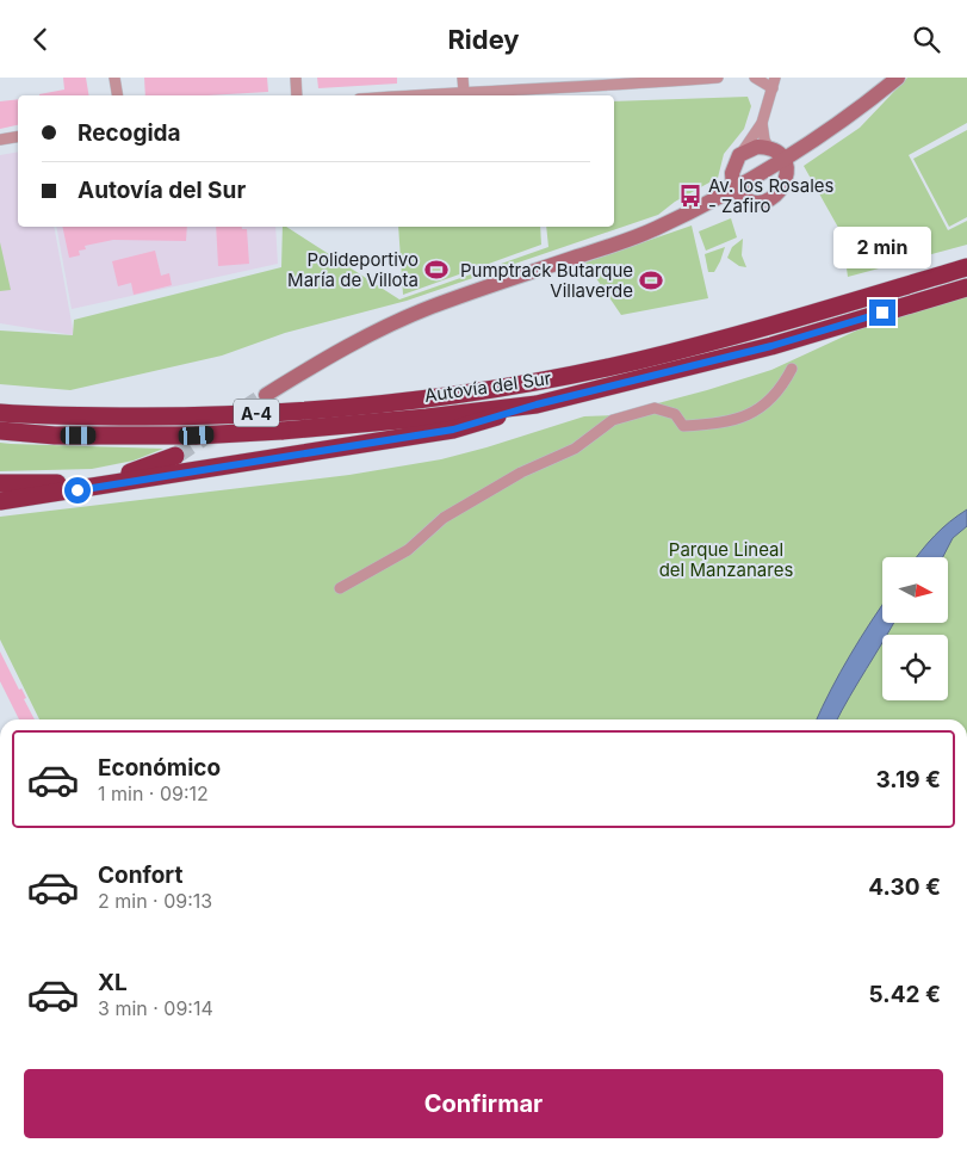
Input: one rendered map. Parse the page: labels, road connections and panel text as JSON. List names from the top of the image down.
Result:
{
  "streets": {
    "highway": ["Autovía del Sur", "A-4"]
  },
  "parks": ["Parque Lineal del Manzanares"],
  "places": {
    "bus stop": ["Av. los Rosales - Zafiro"],
    "sports": ["Polideportivo María de Villota", "Pumptrack Butarque Villaverde"]
  },
  "north": "right",
  "page": {
    "header": "Ridey",
    "banner": ["Recogida", "Autovía del Sur"],
    "bubble": "2 min",
    "list": [
      {
        "name": "Económico",
        "note": "1 min · 09:12",
        "value": "3.19 €"
      },
      {
        "name": "Confort",
        "note": "2 min · 09:13",
        "value": "4.30 €"
      },
      {
        "name": "XL",
        "note": "3 min · 09:14",
        "value": "5.42 €"
      }
    ],
    "buttons": "Confirmar"
  }
}
